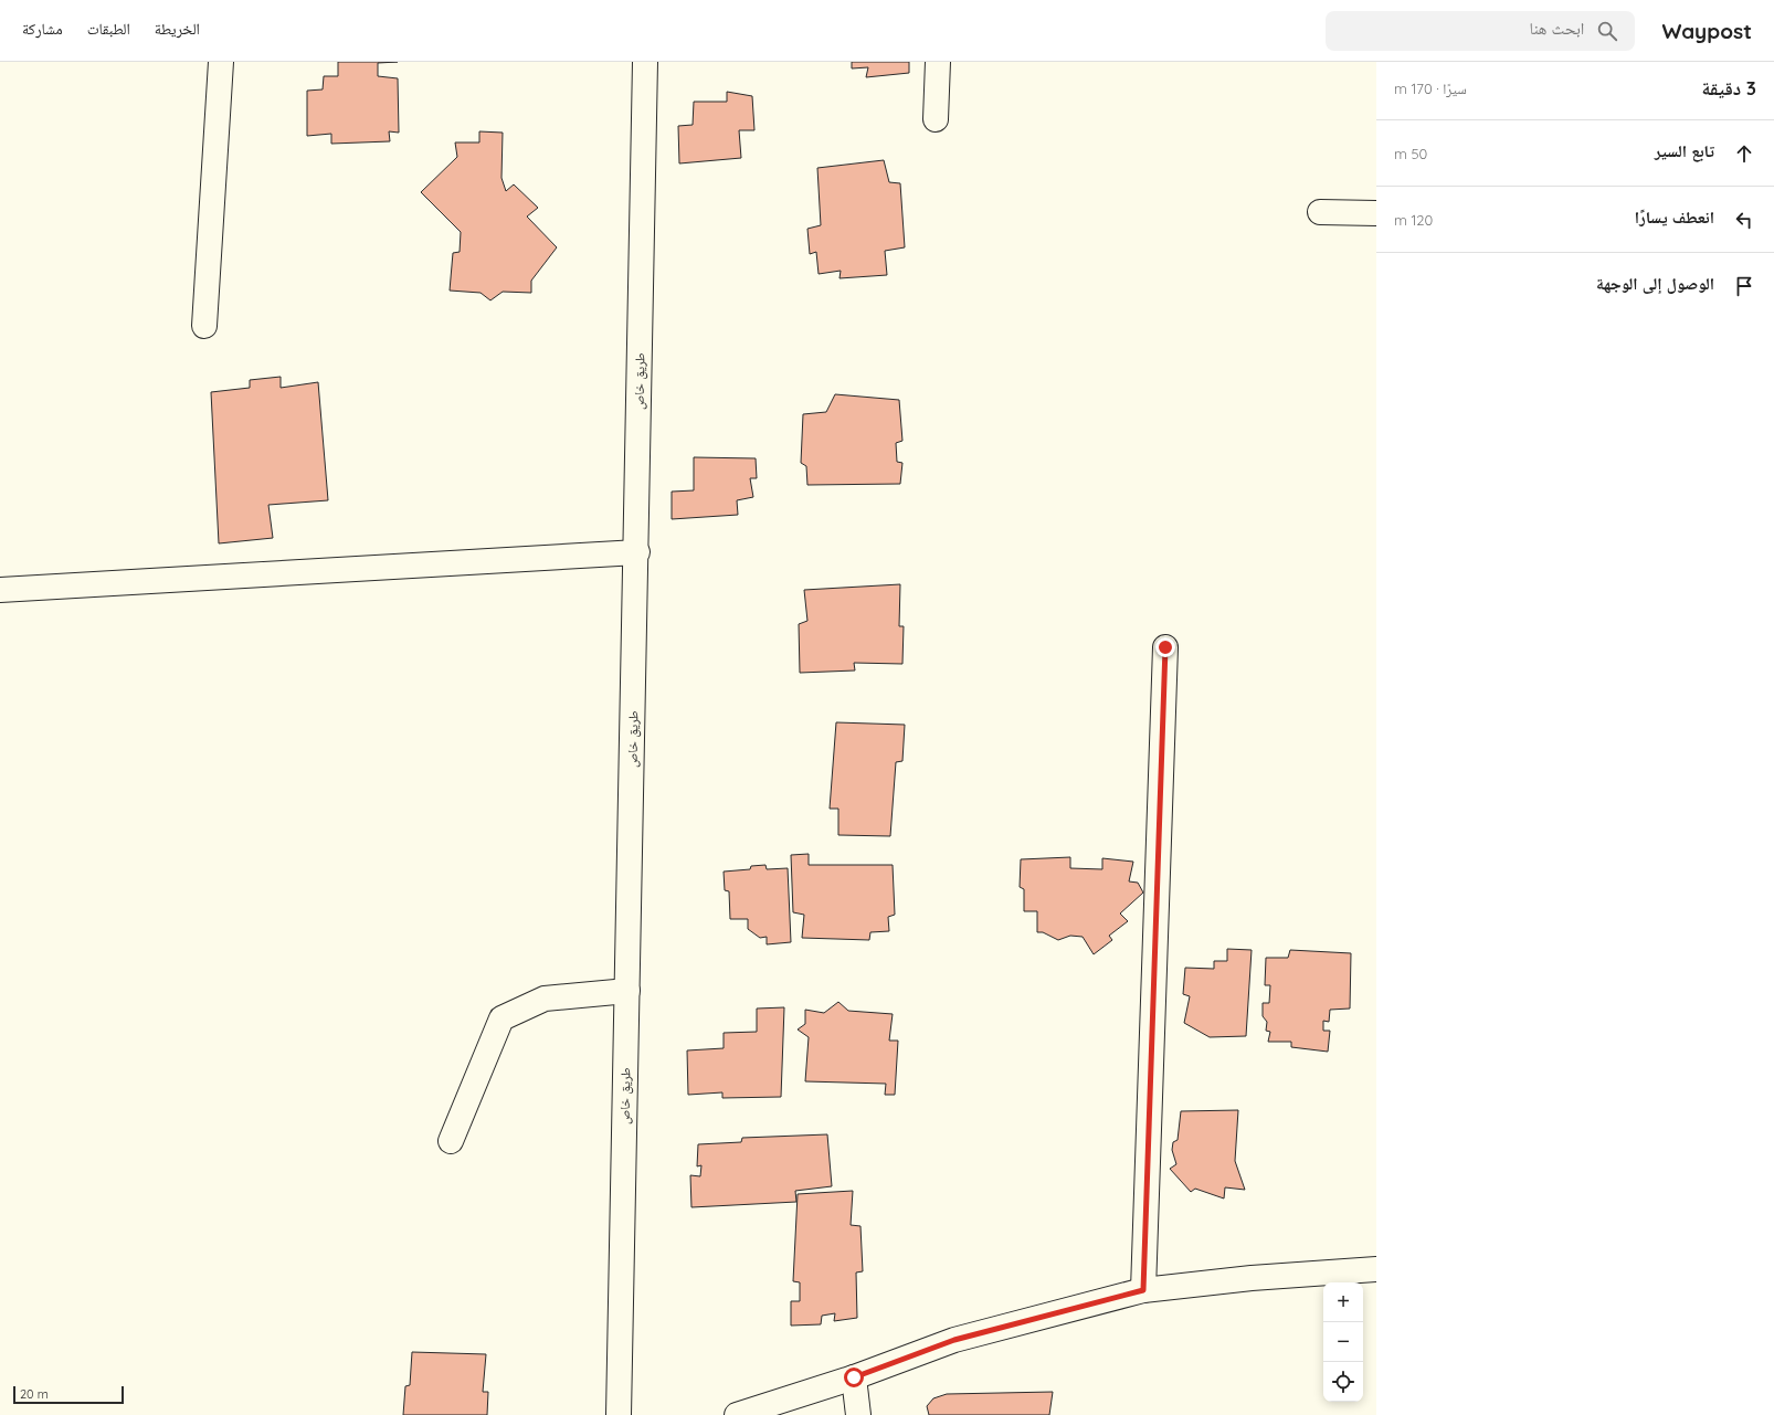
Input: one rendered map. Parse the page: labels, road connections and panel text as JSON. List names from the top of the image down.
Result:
{
  "streets": {
    "street": ["طريق خاص"]
  },
  "scale_bar": "20 m",
  "page": {
    "header": "Waypost",
    "search": "ابحث هنا",
    "nav": ["الخريطة", "الطبقات", "مشاركة"],
    "heading": ["3 دقيقة", "سيرًا · 170 m"],
    "list": [
      ["تابع السير", "50 m"],
      ["انعطف يسارًا", "120 m"],
      "الوصول إلى الوجهة"
    ],
    "map_buttons": ["+", "−"],
    "scale": "20 m"
  }
}
